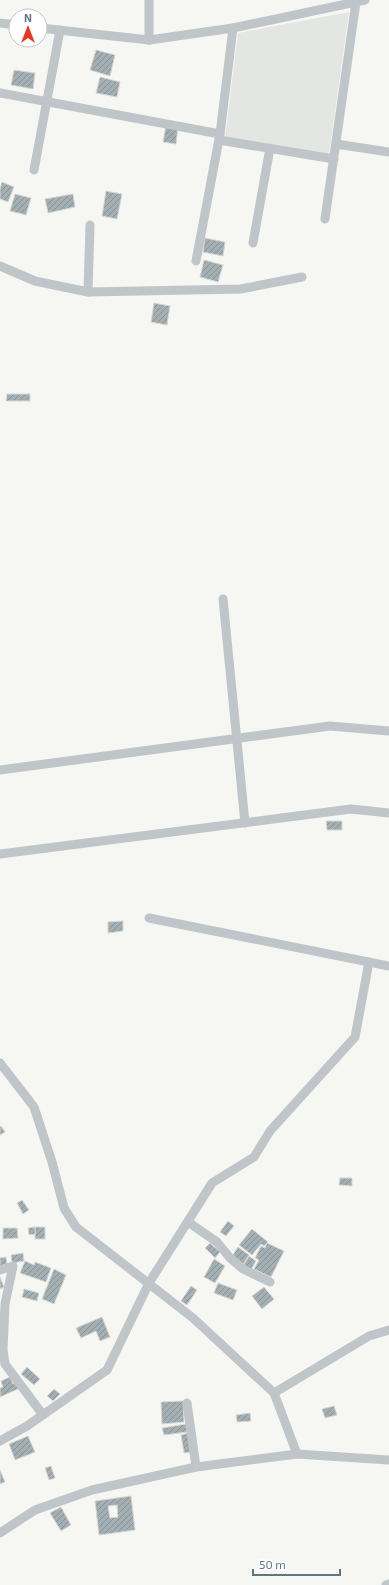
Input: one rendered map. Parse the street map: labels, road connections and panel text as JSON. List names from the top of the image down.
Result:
{
  "scale_bar": "50 m",
  "north": "top"
}
